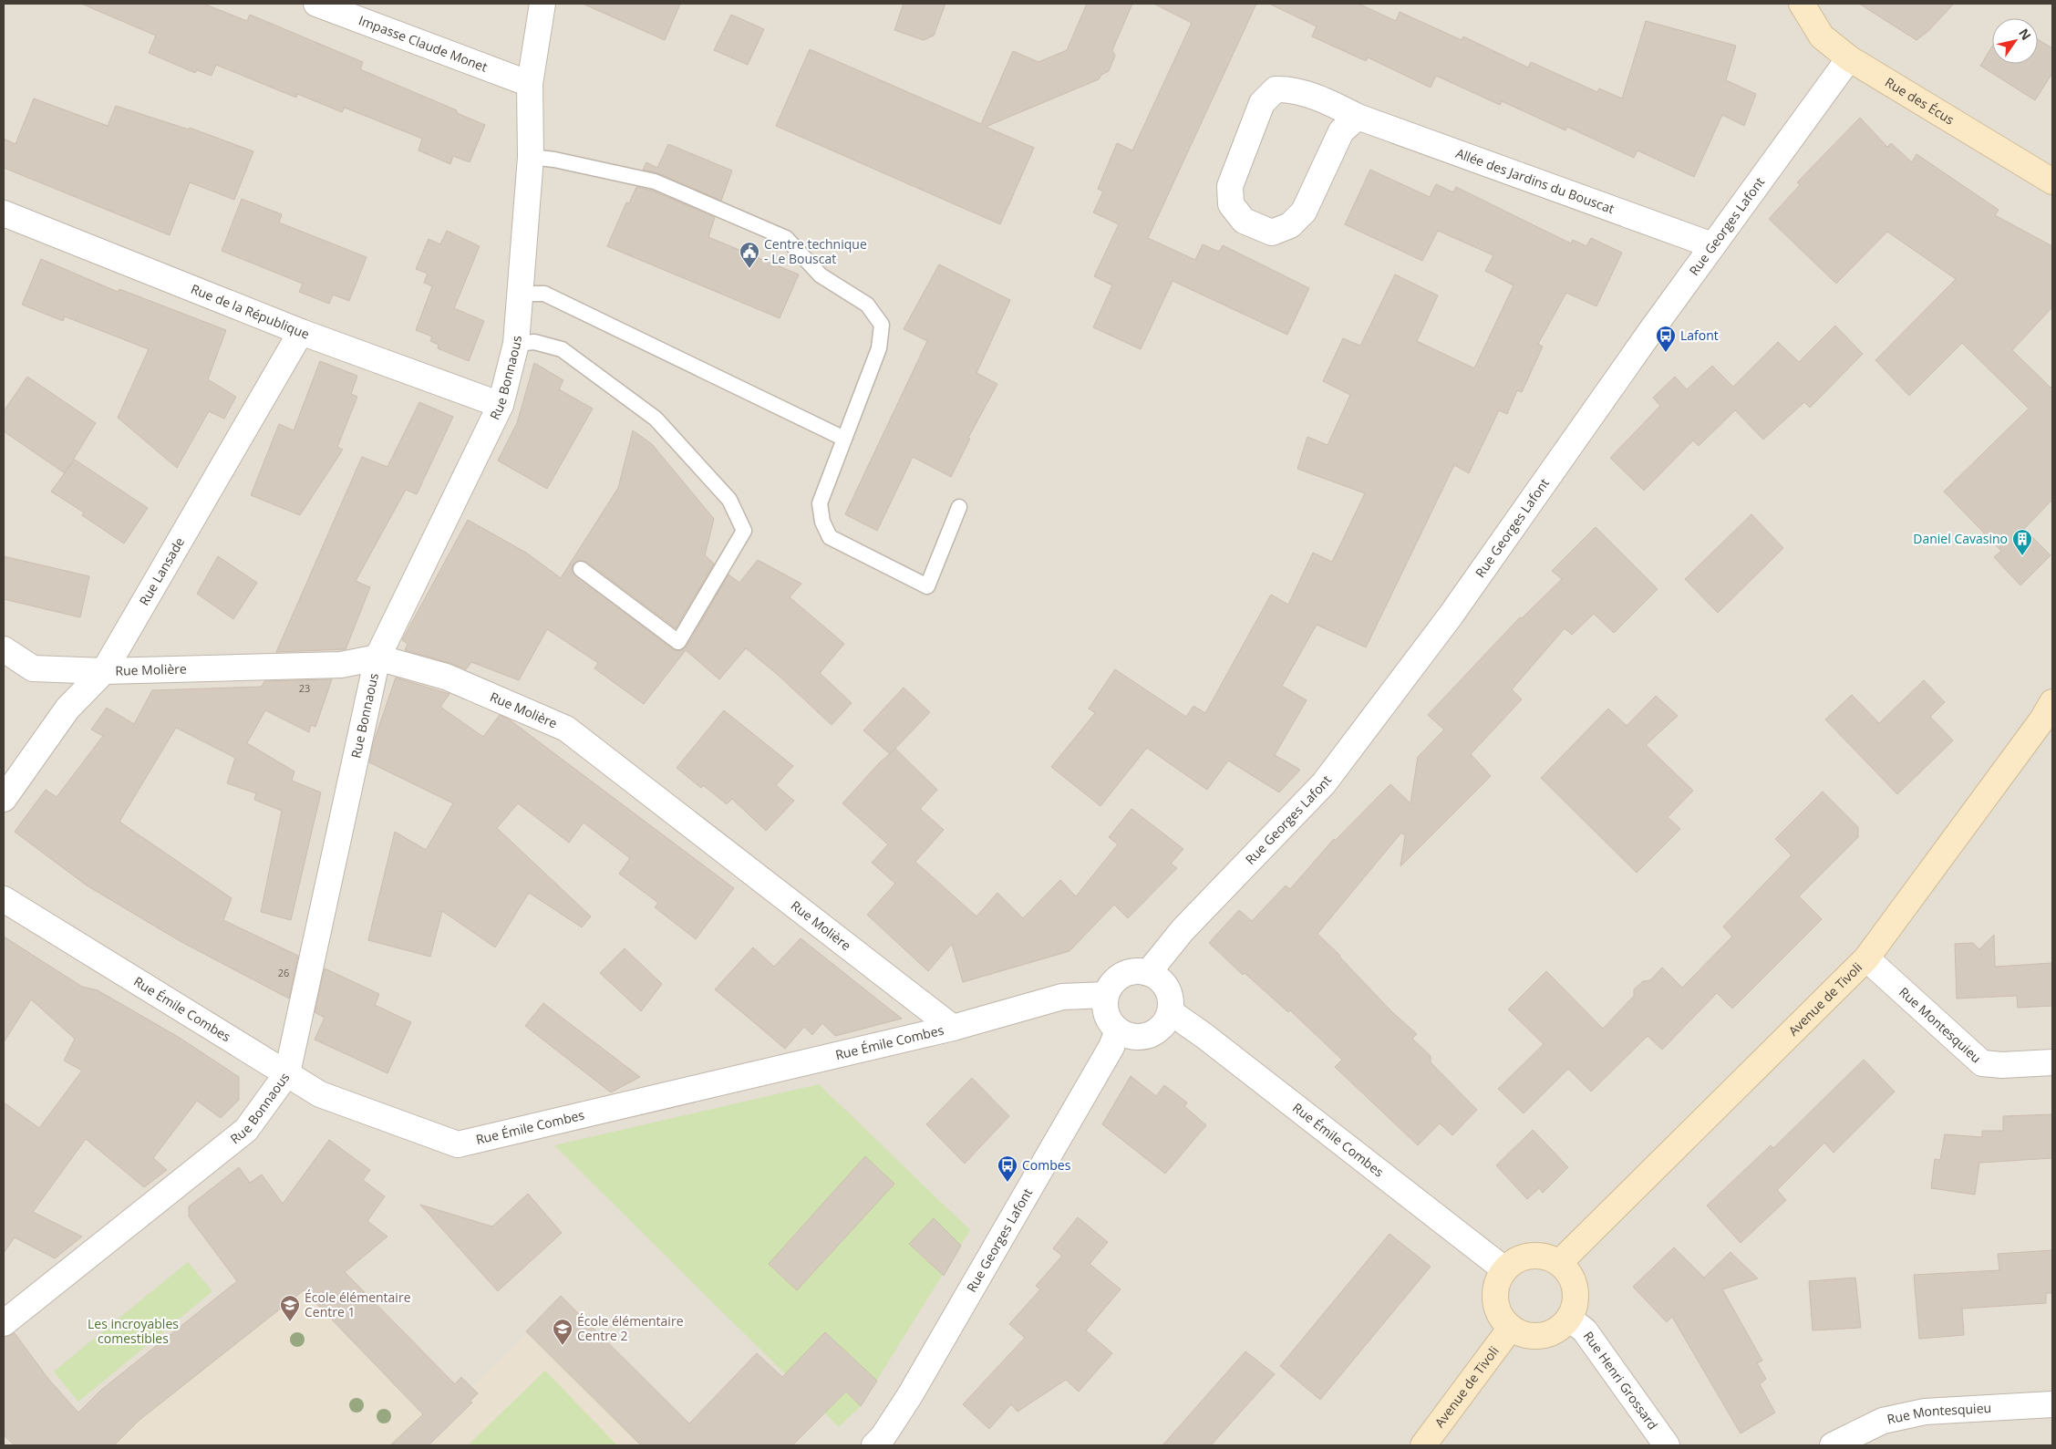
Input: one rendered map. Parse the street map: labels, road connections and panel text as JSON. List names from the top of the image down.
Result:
{
  "streets": {
    "street": [
      "Impasse Claude Monet",
      "Rue des Écus",
      "Allée des Jardins du Bouscat",
      "Rue Georges Lafont",
      "Rue de la République",
      "Rue Bonnaous",
      "Rue Lansade",
      "Rue Molière",
      "Avenue de Tivoli",
      "Rue Émile Combes",
      "Rue Montesquieu",
      "Rue Henri Grossard"
    ]
  },
  "crossings": [
    ["Impasse Claude Monet", "Rue Bonnaous"],
    ["Rue des Écus", "Rue Georges Lafont"],
    ["Allée des Jardins du Bouscat", "Rue Georges Lafont"],
    ["Rue Georges Lafont", "Rue Émile Combes"],
    ["Rue de la République", "Rue Bonnaous"],
    ["Rue de la République", "Rue Lansade"],
    ["Rue Bonnaous", "Rue Molière"],
    ["Rue Bonnaous", "Rue Émile Combes"],
    ["Rue Lansade", "Rue Molière"],
    ["Rue Molière", "Rue Émile Combes"],
    ["Avenue de Tivoli", "Rue Émile Combes"],
    ["Avenue de Tivoli", "Rue Montesquieu"],
    ["Avenue de Tivoli", "Rue Henri Grossard"],
    ["Rue Émile Combes", "Rue Henri Grossard"]
  ],
  "parks": ["Les incroyables comestibles"],
  "places": {
    "public building": ["Centre technique - Le Bouscat"],
    "bus stop": ["Lafont", "Combes"],
    "building": ["Daniel Cavasino"],
    "school or university": ["École élémentaire Centre 1", "École élémentaire Centre 2"]
  },
  "house_numbers": ["23", "26"],
  "north": "top right"
}
